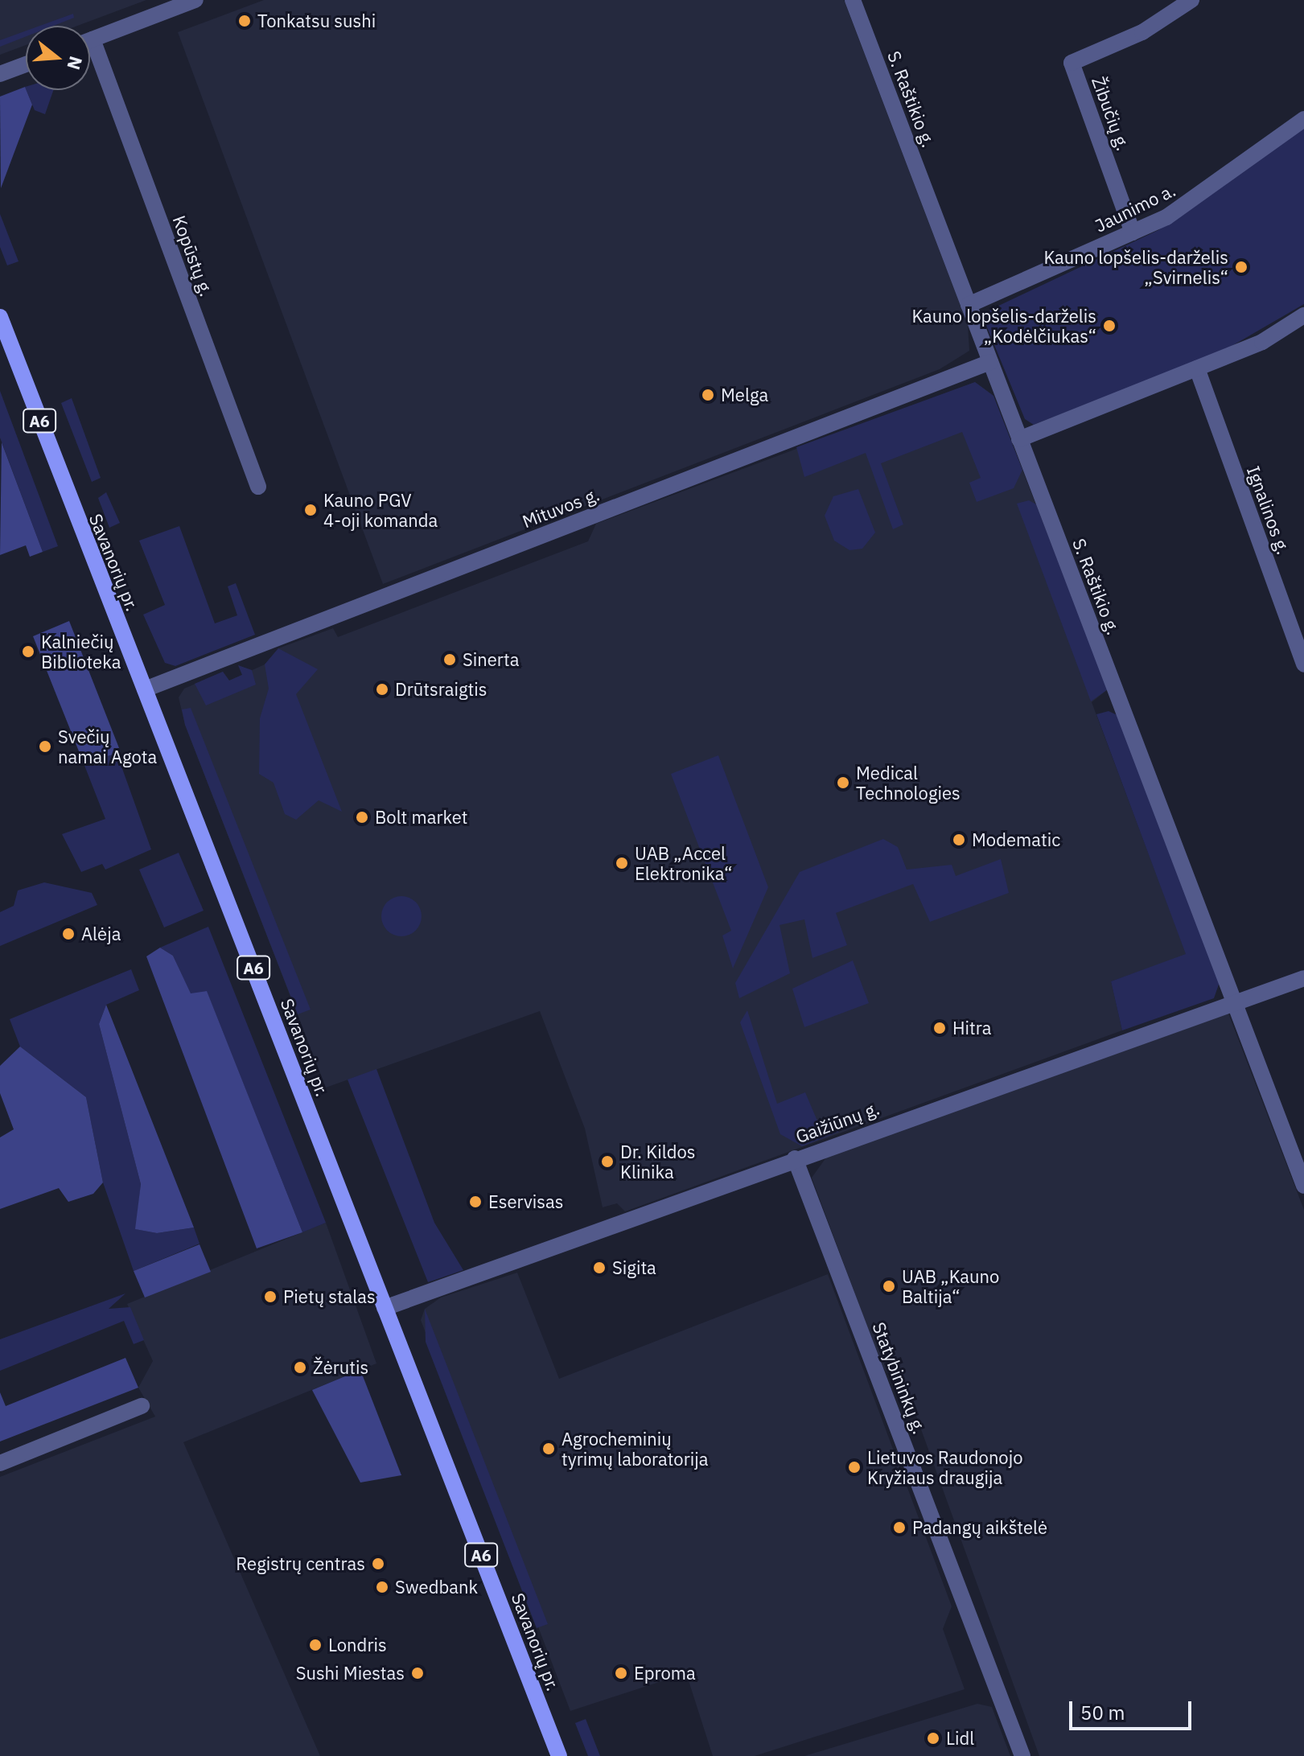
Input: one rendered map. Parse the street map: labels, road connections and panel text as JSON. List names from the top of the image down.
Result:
{
  "streets": {
    "main road": ["A6", "Savanorių pr."],
    "street": [
      "S. Raštikio g.",
      "Žibučių g.",
      "Jaunimo a.",
      "Kopūstų g.",
      "Mituvos g.",
      "Ignalinos g.",
      "Gaižiūnų g.",
      "Statybininkų g."
    ]
  },
  "crossings": [
    ["S. Raštikio g.", "Jaunimo a."],
    ["S. Raštikio g.", "Mituvos g."],
    ["S. Raštikio g.", "Gaižiūnų g."],
    ["Žibučių g.", "Jaunimo a."],
    ["Mituvos g.", "Savanorių pr."],
    ["Savanorių pr.", "Gaižiūnų g."],
    ["Gaižiūnų g.", "Statybininkų g."]
  ],
  "places": [
    "Tonkatsu sushi",
    "Kauno lopšelis-darželis „Svirnelis“",
    "Kauno lopšelis-darželis „Kodėlčiukas“",
    "Melga",
    "Kauno PGV 4-oji komanda",
    "Kalniečių Biblioteka",
    "Sinerta",
    "Drūtsraigtis",
    "Svečių namai Agota",
    "Medical Technologies",
    "Bolt market",
    "Modematic",
    "UAB „Accel Elektronika“",
    "Alėja",
    "Hitra",
    "Dr. Kildos Klinika",
    "Eservisas",
    "Sigita",
    "UAB „Kauno Baltija“",
    "Pietų stalas",
    "Žėrutis",
    "Agrocheminių tyrimų laboratorija",
    "Lietuvos Raudonojo Kryžiaus draugija",
    "Padangų aikštelė",
    "Registrų centras",
    "Swedbank",
    "Londris",
    "Sushi Miestas",
    "Eproma",
    "Lidl"
  ],
  "scale_bar": "50 m",
  "north": "right"
}
